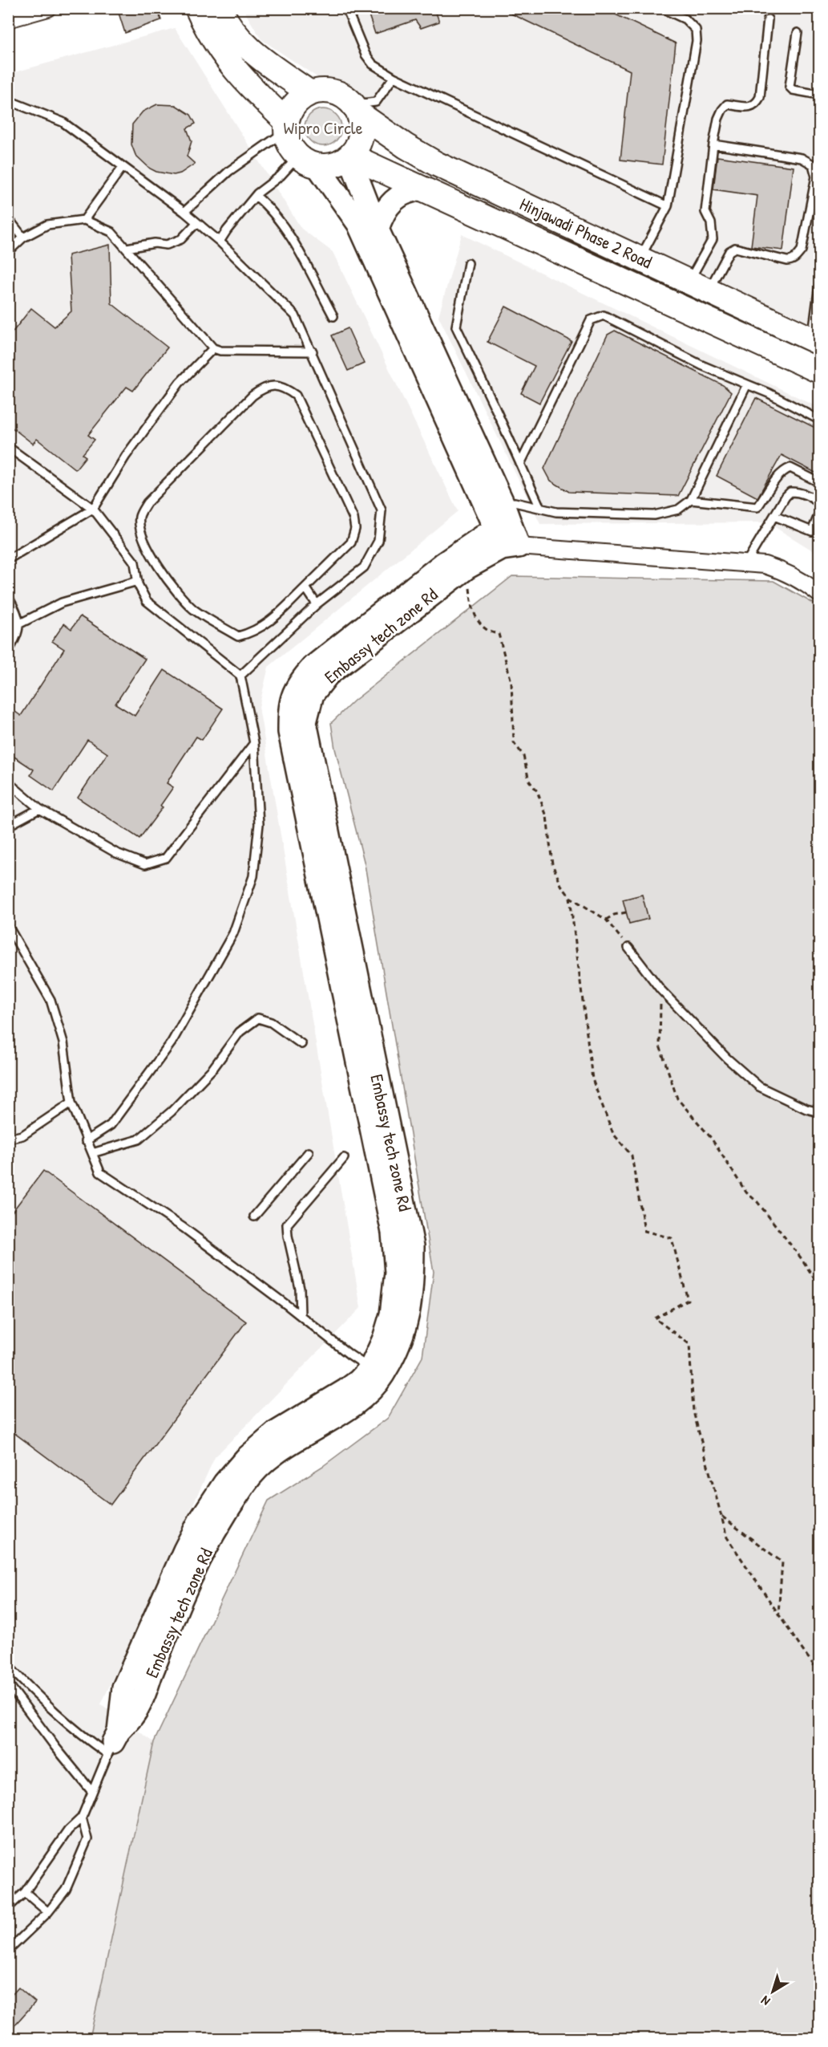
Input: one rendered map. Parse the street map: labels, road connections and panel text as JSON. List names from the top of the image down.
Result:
{
  "streets": {
    "main road": ["Hinjawadi Phase 2 Road"],
    "street": ["Embassy tech zone Rd"]
  },
  "parks": ["Wipro Circle"],
  "north": "bottom left"
}
